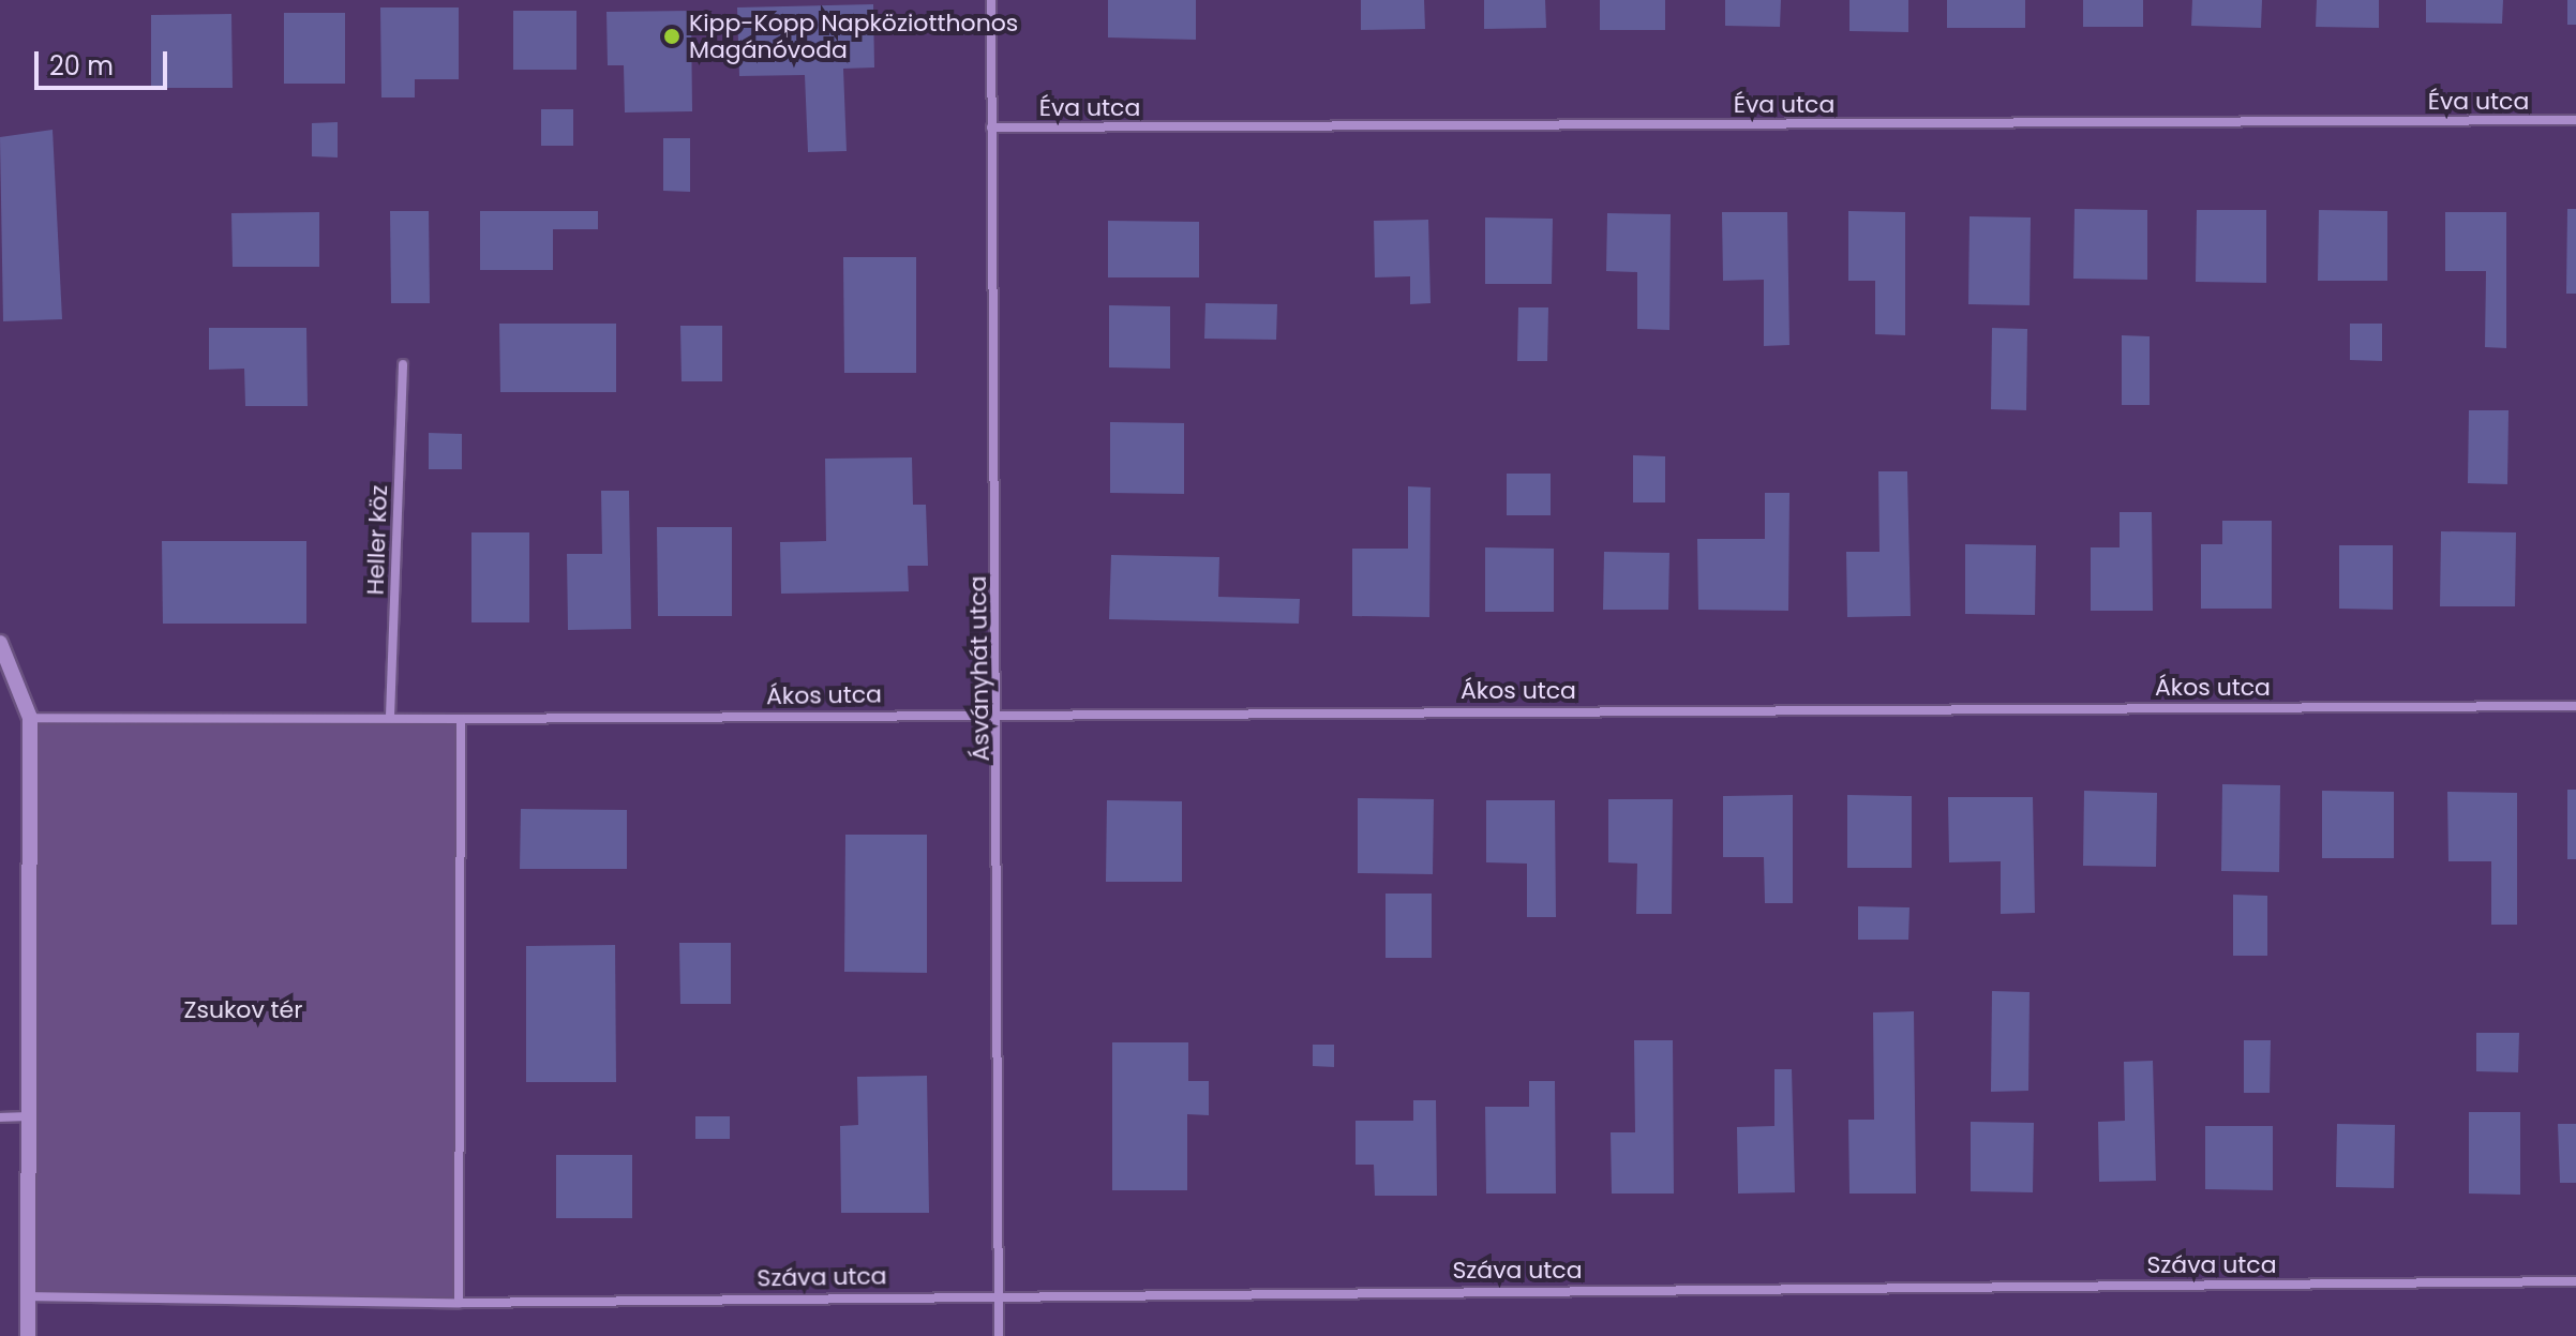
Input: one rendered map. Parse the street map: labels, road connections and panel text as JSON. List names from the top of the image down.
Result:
{
  "streets": {
    "street": [
      "Éva utca",
      "Heller köz",
      "Ásványhát utca",
      "Ákos utca",
      "Száva utca"
    ]
  },
  "crossings": [
    ["Éva utca", "Ásványhát utca"],
    ["Ásványhát utca", "Ákos utca"],
    ["Ásványhát utca", "Száva utca"]
  ],
  "parks": ["Zsukov tér"],
  "places": ["Kipp-Kopp Napköziotthonos Magánóvoda"],
  "scale_bar": "20 m"
}
